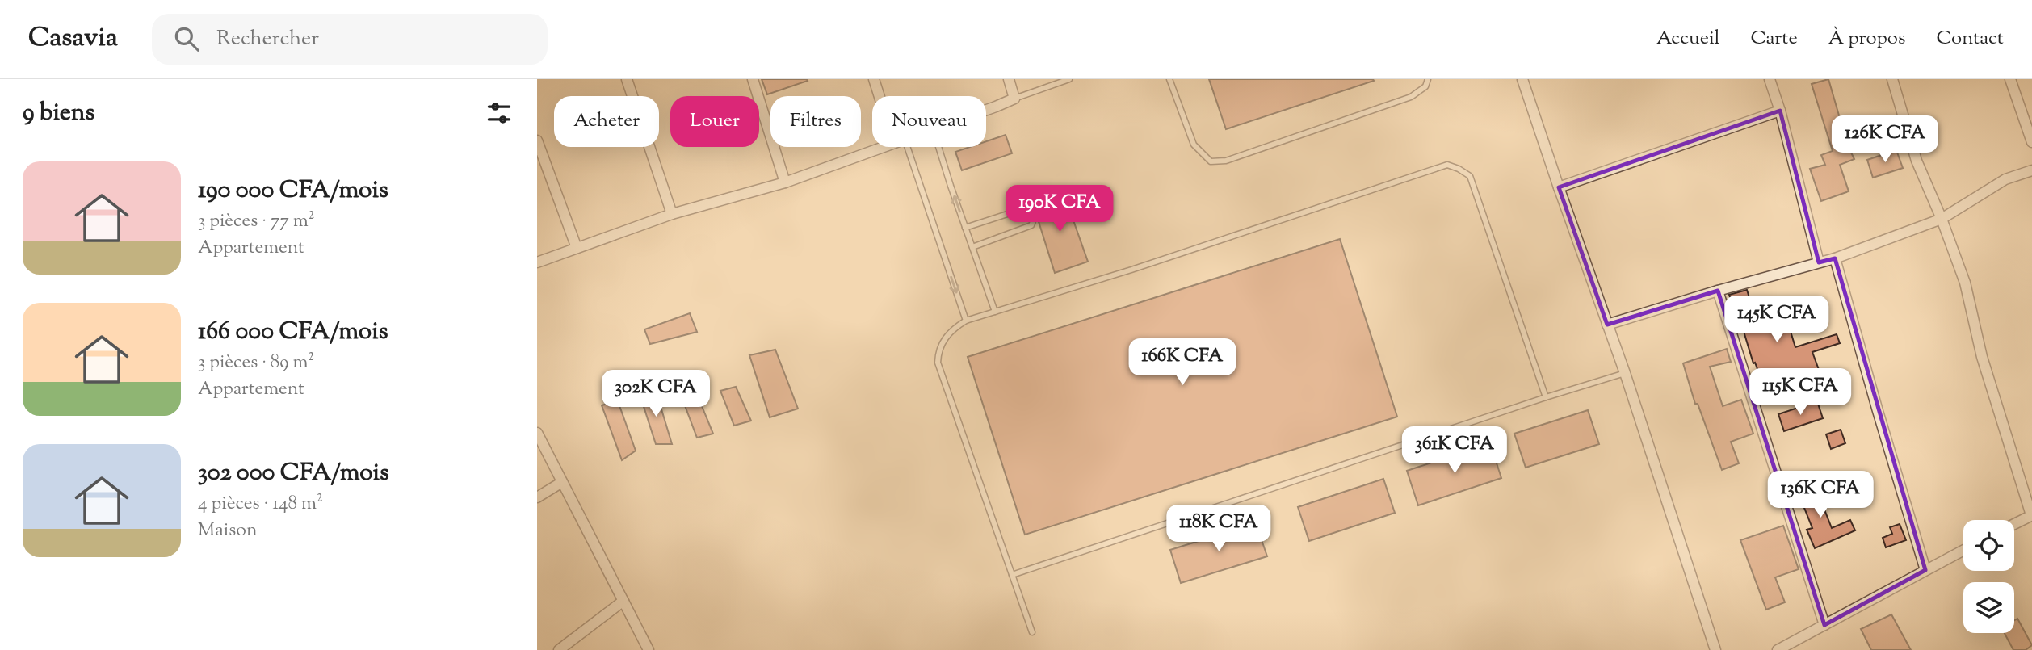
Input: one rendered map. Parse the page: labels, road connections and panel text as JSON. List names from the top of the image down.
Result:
{
  "page": {
    "header": "Casavia",
    "search": "Rechercher",
    "nav": [
      "Accueil",
      "Carte",
      "À propos",
      "Contact"
    ],
    "heading": "9 biens",
    "chip": [
      "Acheter",
      "Louer",
      "Filtres",
      "Nouveau"
    ],
    "price": [
      "126K CFA",
      "190K CFA",
      "145K CFA",
      "166K CFA",
      "115K CFA",
      "302K CFA",
      "361K CFA",
      "136K CFA",
      "118K CFA"
    ],
    "list": [
      {
        "name": "190 000 CFA/mois",
        "note": "3 pièces · 77 m² · Appartement"
      },
      {
        "name": "166 000 CFA/mois",
        "note": "3 pièces · 89 m² · Appartement"
      },
      {
        "name": "302 000 CFA/mois",
        "note": "4 pièces · 148 m² · Maison"
      }
    ]
  }
}
